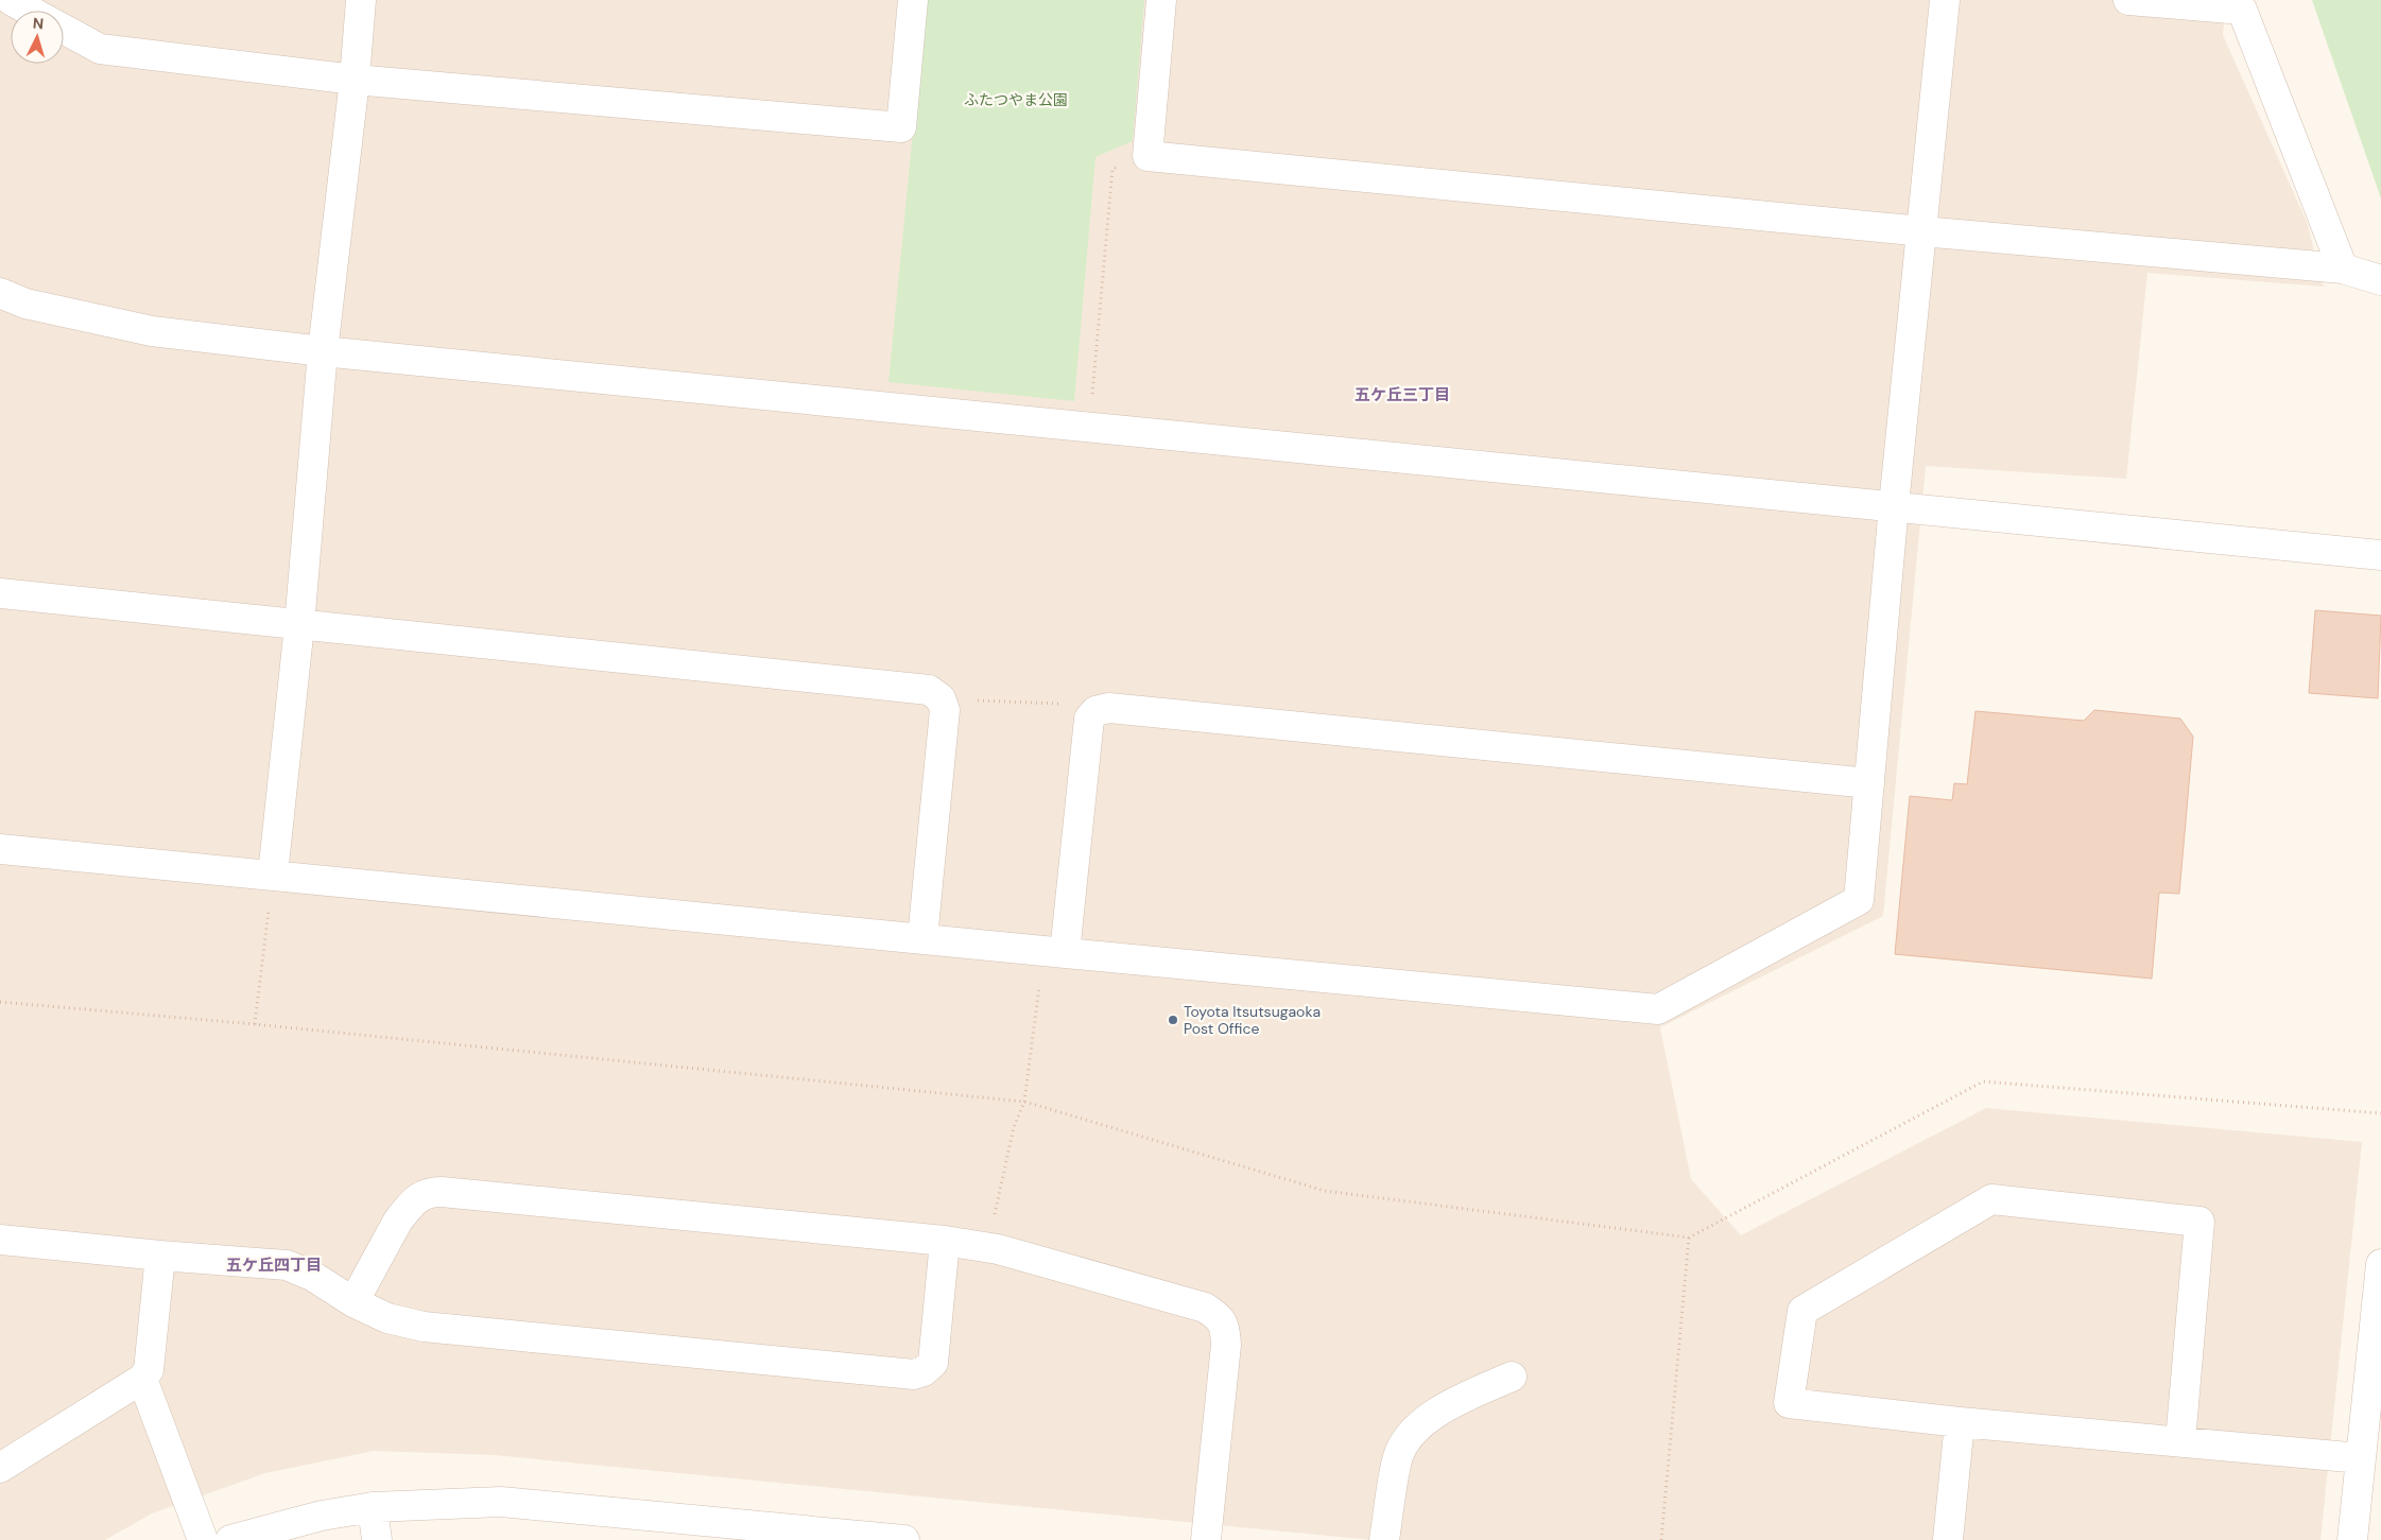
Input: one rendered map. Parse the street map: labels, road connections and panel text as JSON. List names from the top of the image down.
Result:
{
  "districts": ["五ケ丘三丁目", "五ケ丘四丁目"],
  "parks": ["ふたつやま公園"],
  "places": ["Toyota Itsutsugaoka Post Office"],
  "north": "top"
}
